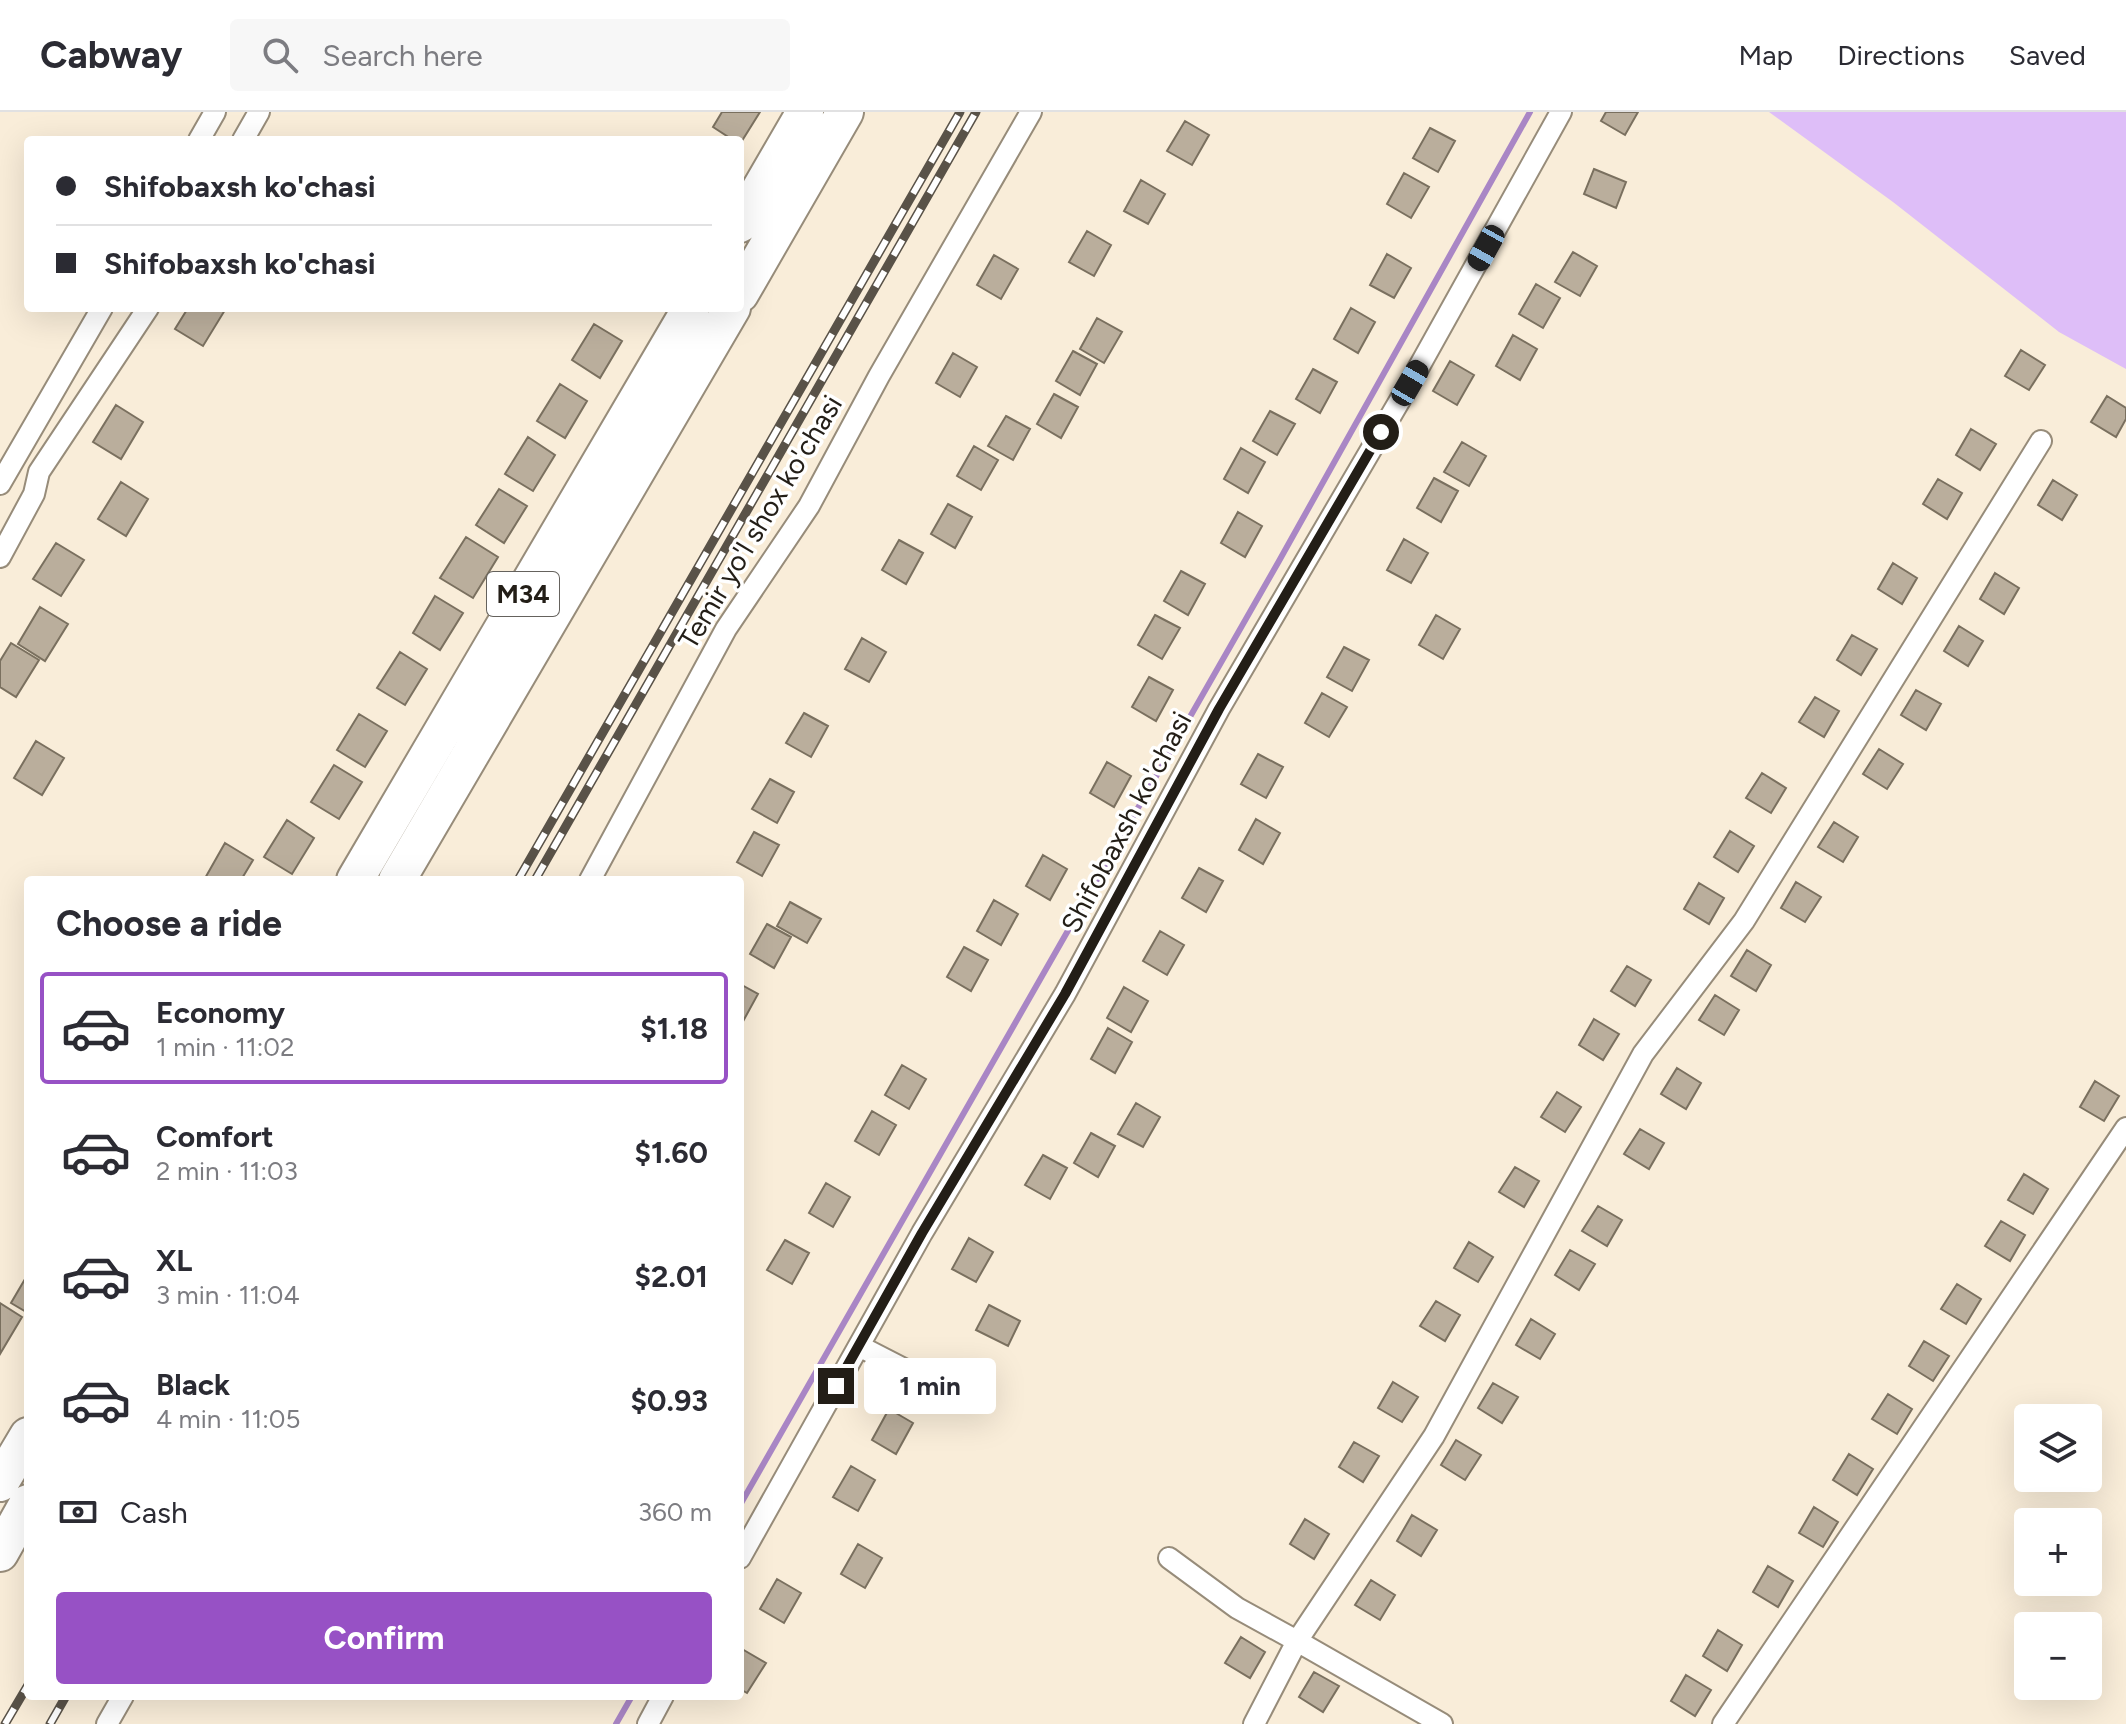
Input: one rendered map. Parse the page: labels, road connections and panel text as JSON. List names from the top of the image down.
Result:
{
  "streets": {
    "highway": ["M34"],
    "street": ["Temir yo'l shox ko'chasi", "Shifobaxsh ko'chasi"]
  },
  "page": {
    "header": "Cabway",
    "search": "Search here",
    "nav": ["Map", "Directions", "Saved"],
    "banner": ["Shifobaxsh ko'chasi", "Shifobaxsh ko'chasi"],
    "heading": "Choose a ride",
    "list": [
      {
        "name": "Economy",
        "note": "1 min · 11:02",
        "value": "$1.18"
      },
      {
        "name": "Comfort",
        "note": "2 min · 11:03",
        "value": "$1.60"
      },
      {
        "name": "XL",
        "note": "3 min · 11:04",
        "value": "$2.01"
      },
      {
        "name": "Black",
        "note": "4 min · 11:05",
        "value": "$0.93"
      }
    ],
    "bubble": "1 min",
    "map_buttons": ["+", "−"],
    "pay": ["Cash", "360 m"],
    "buttons": "Confirm"
  }
}
